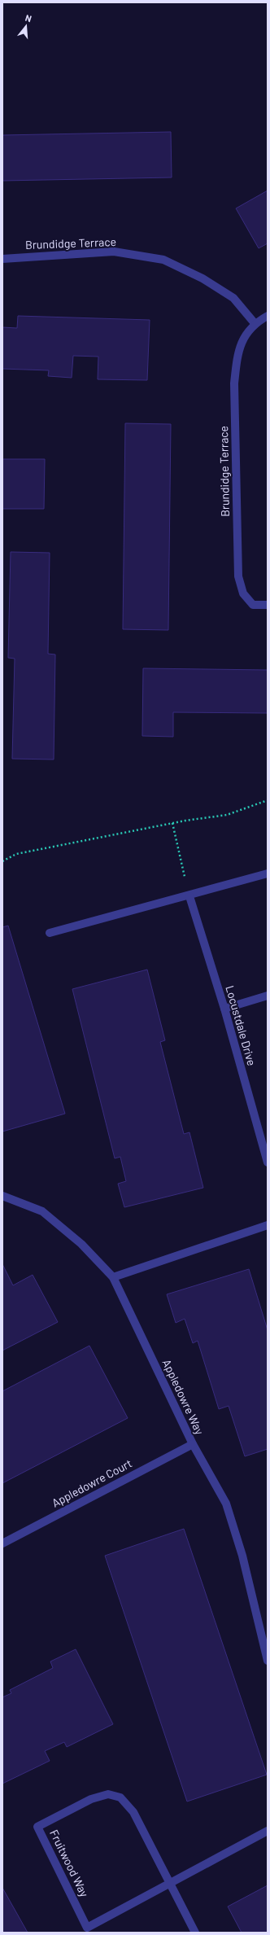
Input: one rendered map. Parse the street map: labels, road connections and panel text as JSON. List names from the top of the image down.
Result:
{
  "streets": {
    "street": [
      "Brundidge Terrace",
      "Locustdale Drive",
      "Appledowre Way",
      "Appledowre Court",
      "Fruitwood Way"
    ]
  },
  "crossings": [
    ["Appledowre Way", "Appledowre Court"]
  ],
  "north": "top"
}
